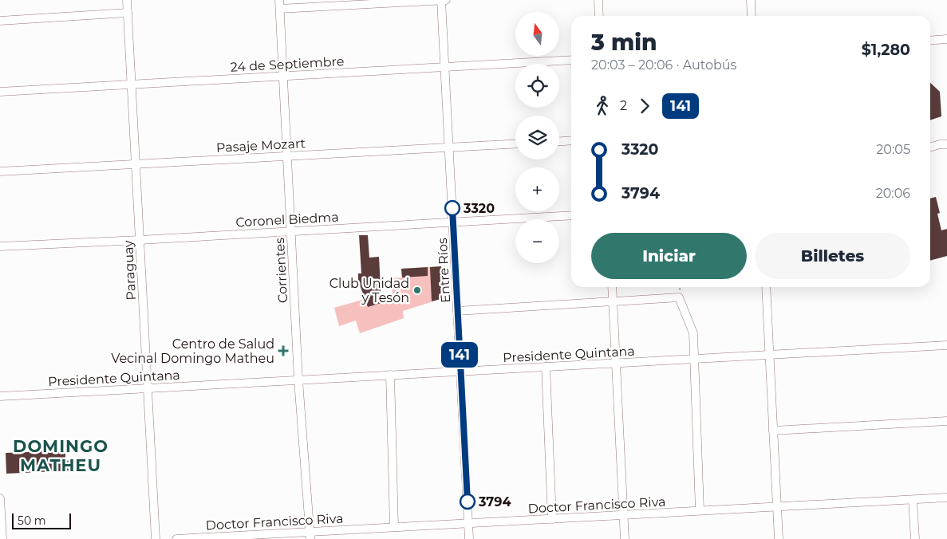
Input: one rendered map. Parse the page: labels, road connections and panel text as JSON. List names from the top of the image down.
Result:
{
  "streets": {
    "street": [
      "24 de Septiembre",
      "Pasaje Mozart",
      "Coronel Biedma",
      "Paraguay",
      "Corrientes",
      "Entre Ríos",
      "Presidente Quintana",
      "Doctor Francisco Riva"
    ]
  },
  "crossings": [
    ["24 de Septiembre", "Paraguay"],
    ["24 de Septiembre", "Corrientes"],
    ["24 de Septiembre", "Entre Ríos"],
    ["Pasaje Mozart", "Paraguay"],
    ["Pasaje Mozart", "Corrientes"],
    ["Pasaje Mozart", "Entre Ríos"],
    ["Coronel Biedma", "Paraguay"],
    ["Coronel Biedma", "Corrientes"],
    ["Coronel Biedma", "Entre Ríos"],
    ["Paraguay", "Presidente Quintana"],
    ["Corrientes", "Presidente Quintana"],
    ["Corrientes", "Doctor Francisco Riva"],
    ["Entre Ríos", "Presidente Quintana"],
    ["Entre Ríos", "Doctor Francisco Riva"]
  ],
  "districts": ["DOMINGO MATHEU"],
  "places": {
    "other": ["3320", "Club Unidad y Tesón", "3794"],
    "health": ["Centro de Salud Vecinal Domingo Matheu"]
  },
  "lines": ["bus line 141"],
  "scale_bar": "50 m",
  "north": "top",
  "page": {
    "on_map": "141",
    "map_buttons": ["+", "−"],
    "heading": ["3 min", "20:03 – 20:06 · Autobús", "$1,280"],
    "legs": ["2", "141"],
    "list": [
      {
        "name": "3320",
        "value": "20:05"
      },
      {
        "name": "3794",
        "value": "20:06"
      }
    ],
    "buttons": ["Iniciar", "Billetes"],
    "scale": "50 m"
  }
}
